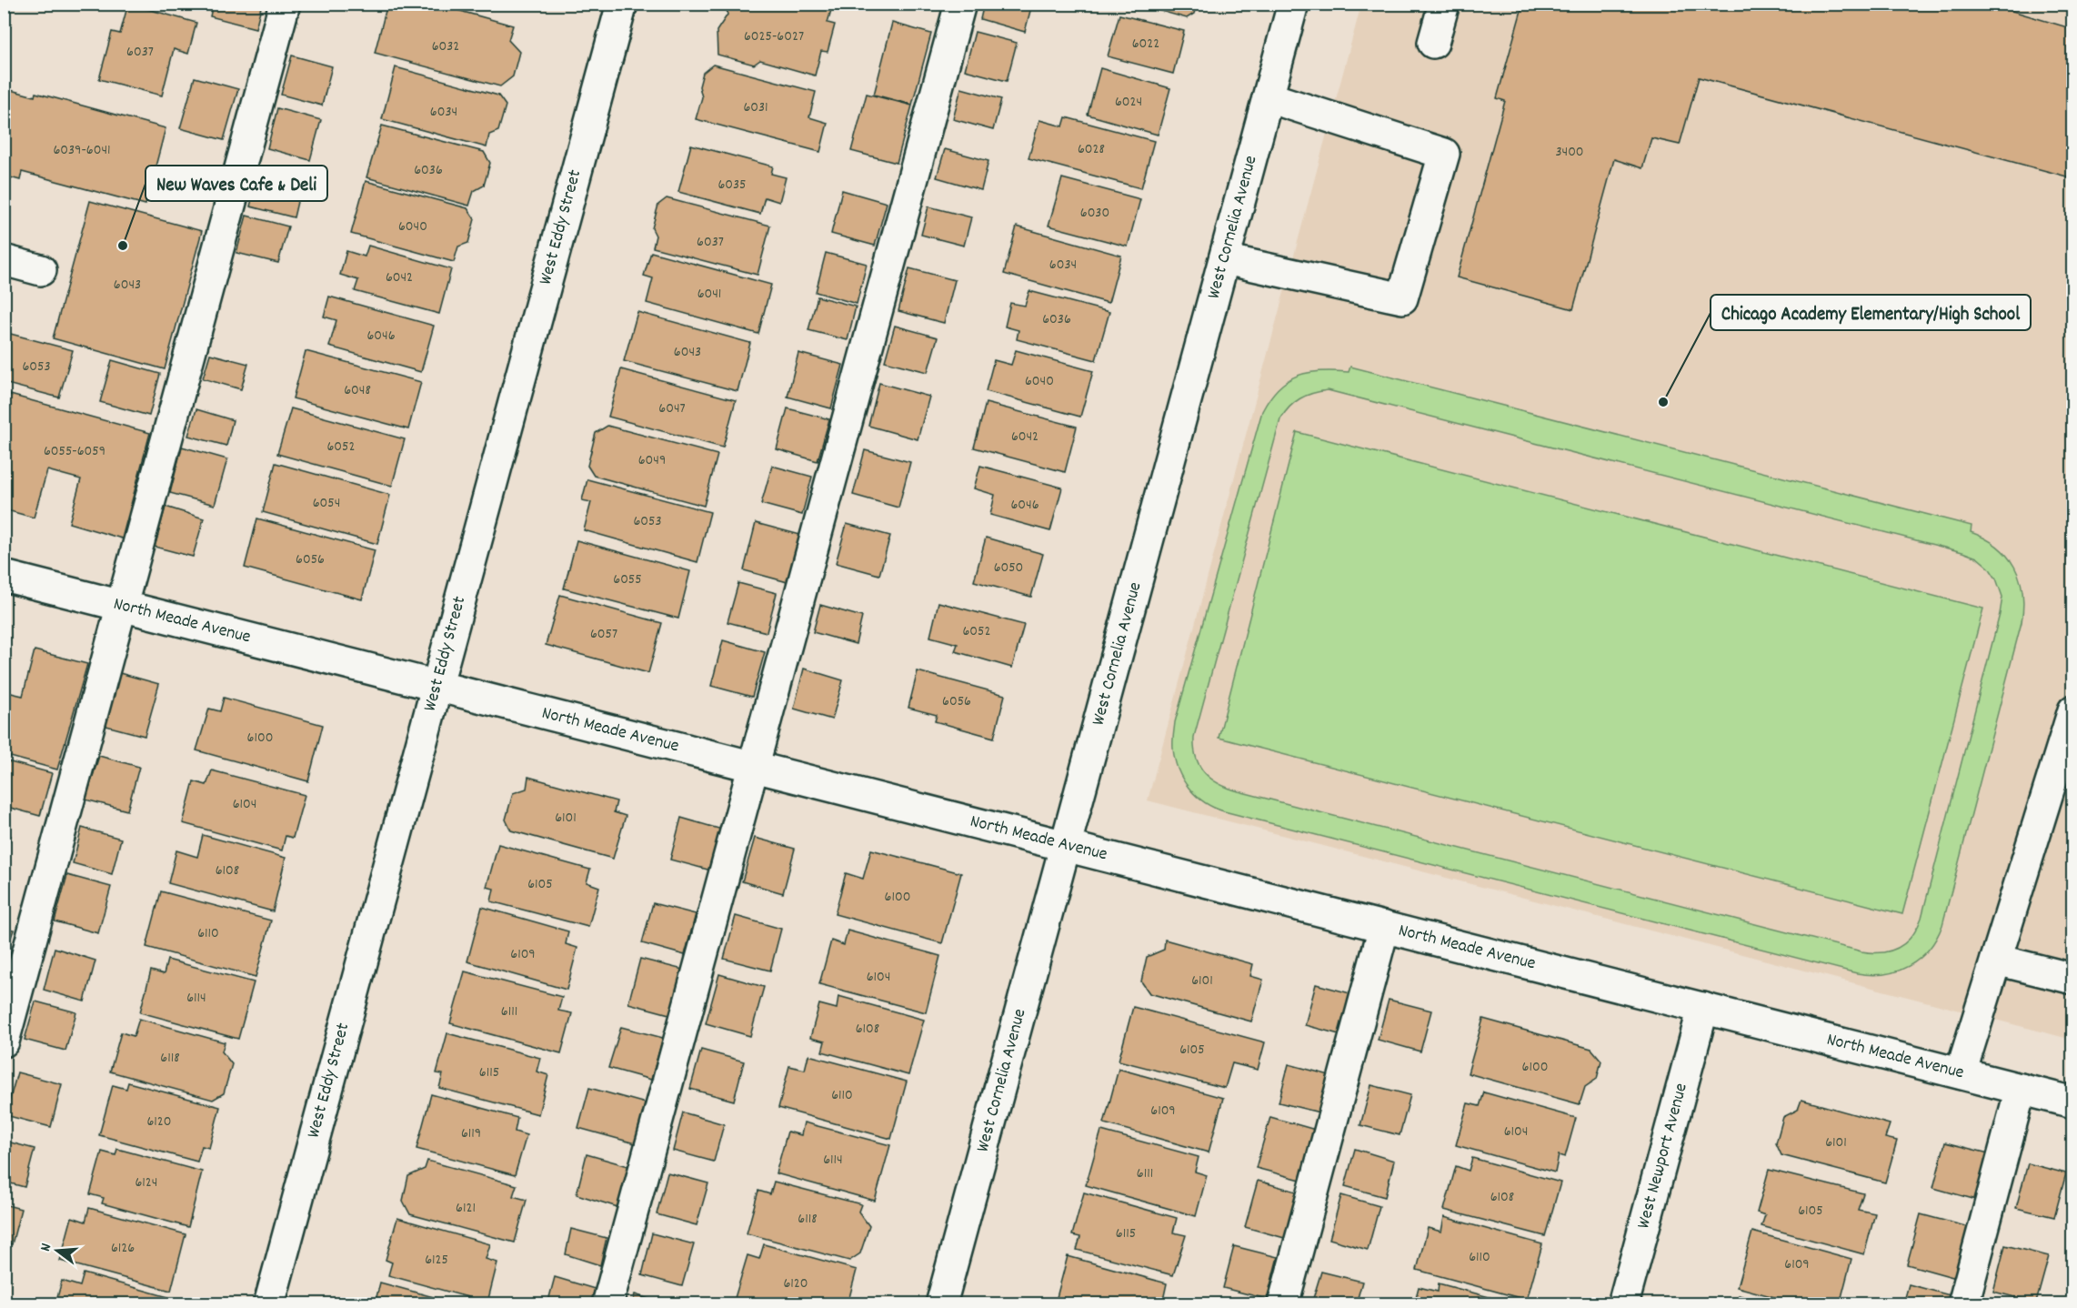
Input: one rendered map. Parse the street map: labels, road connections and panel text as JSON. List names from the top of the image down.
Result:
{
  "streets": {
    "street": [
      "West Eddy Street",
      "West Cornelia Avenue",
      "North Meade Avenue",
      "West Newport Avenue"
    ]
  },
  "crossings": [
    ["West Eddy Street", "North Meade Avenue"],
    ["West Cornelia Avenue", "North Meade Avenue"],
    ["North Meade Avenue", "West Newport Avenue"]
  ],
  "places": ["New Waves Cafe & Deli", "Chicago Academy Elementary/High School"],
  "house_numbers": [
    "6025-6027",
    "6022",
    "6032",
    "6037",
    "6024",
    "6031",
    "6034",
    "6028",
    "6039-6041",
    "3400",
    "6036",
    "6035",
    "6030",
    "6040",
    "6037",
    "6034",
    "6042",
    "6043",
    "6041",
    "6036",
    "6046",
    "6043",
    "6053",
    "6040",
    "6048",
    "6047",
    "6042",
    "6052",
    "6055-6059",
    "6049",
    "6054",
    "6046",
    "6053",
    "6056",
    "6050",
    "6055",
    "6052",
    "6057",
    "6056",
    "6100",
    "6104",
    "6101",
    "6108",
    "6105",
    "6100",
    "6110",
    "6109",
    "6104",
    "6101",
    "6114",
    "6111",
    "6108",
    "6105",
    "6118",
    "6100",
    "6115",
    "6110",
    "6109",
    "6120",
    "6104",
    "6119",
    "6101",
    "6114",
    "6111",
    "6124",
    "6108",
    "6121",
    "6105",
    "6118",
    "6115",
    "6126",
    "6110",
    "6125",
    "6109",
    "6120"
  ],
  "north": "left"
}
